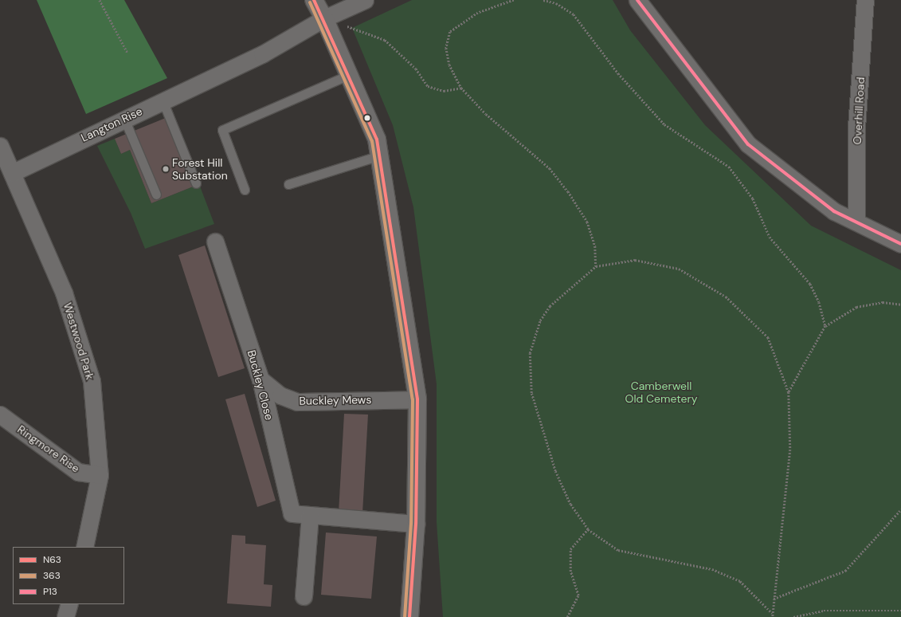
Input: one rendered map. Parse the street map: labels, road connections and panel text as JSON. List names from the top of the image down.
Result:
{
  "streets": {
    "street": [
      "Overhill Road",
      "Langton Rise",
      "Westwood Park",
      "Buckley Close",
      "Buckley Mews",
      "Ringmore Rise"
    ]
  },
  "crossings": [
    ["Langton Rise", "Westwood Park"],
    ["Westwood Park", "Ringmore Rise"],
    ["Buckley Close", "Buckley Mews"]
  ],
  "parks": ["Camberwell Old Cemetery"],
  "places": ["Forest Hill Substation"],
  "lines": ["transit line N63", "transit line P13", "transit line 363"],
  "legend": ["N63", "363", "P13"]
}
